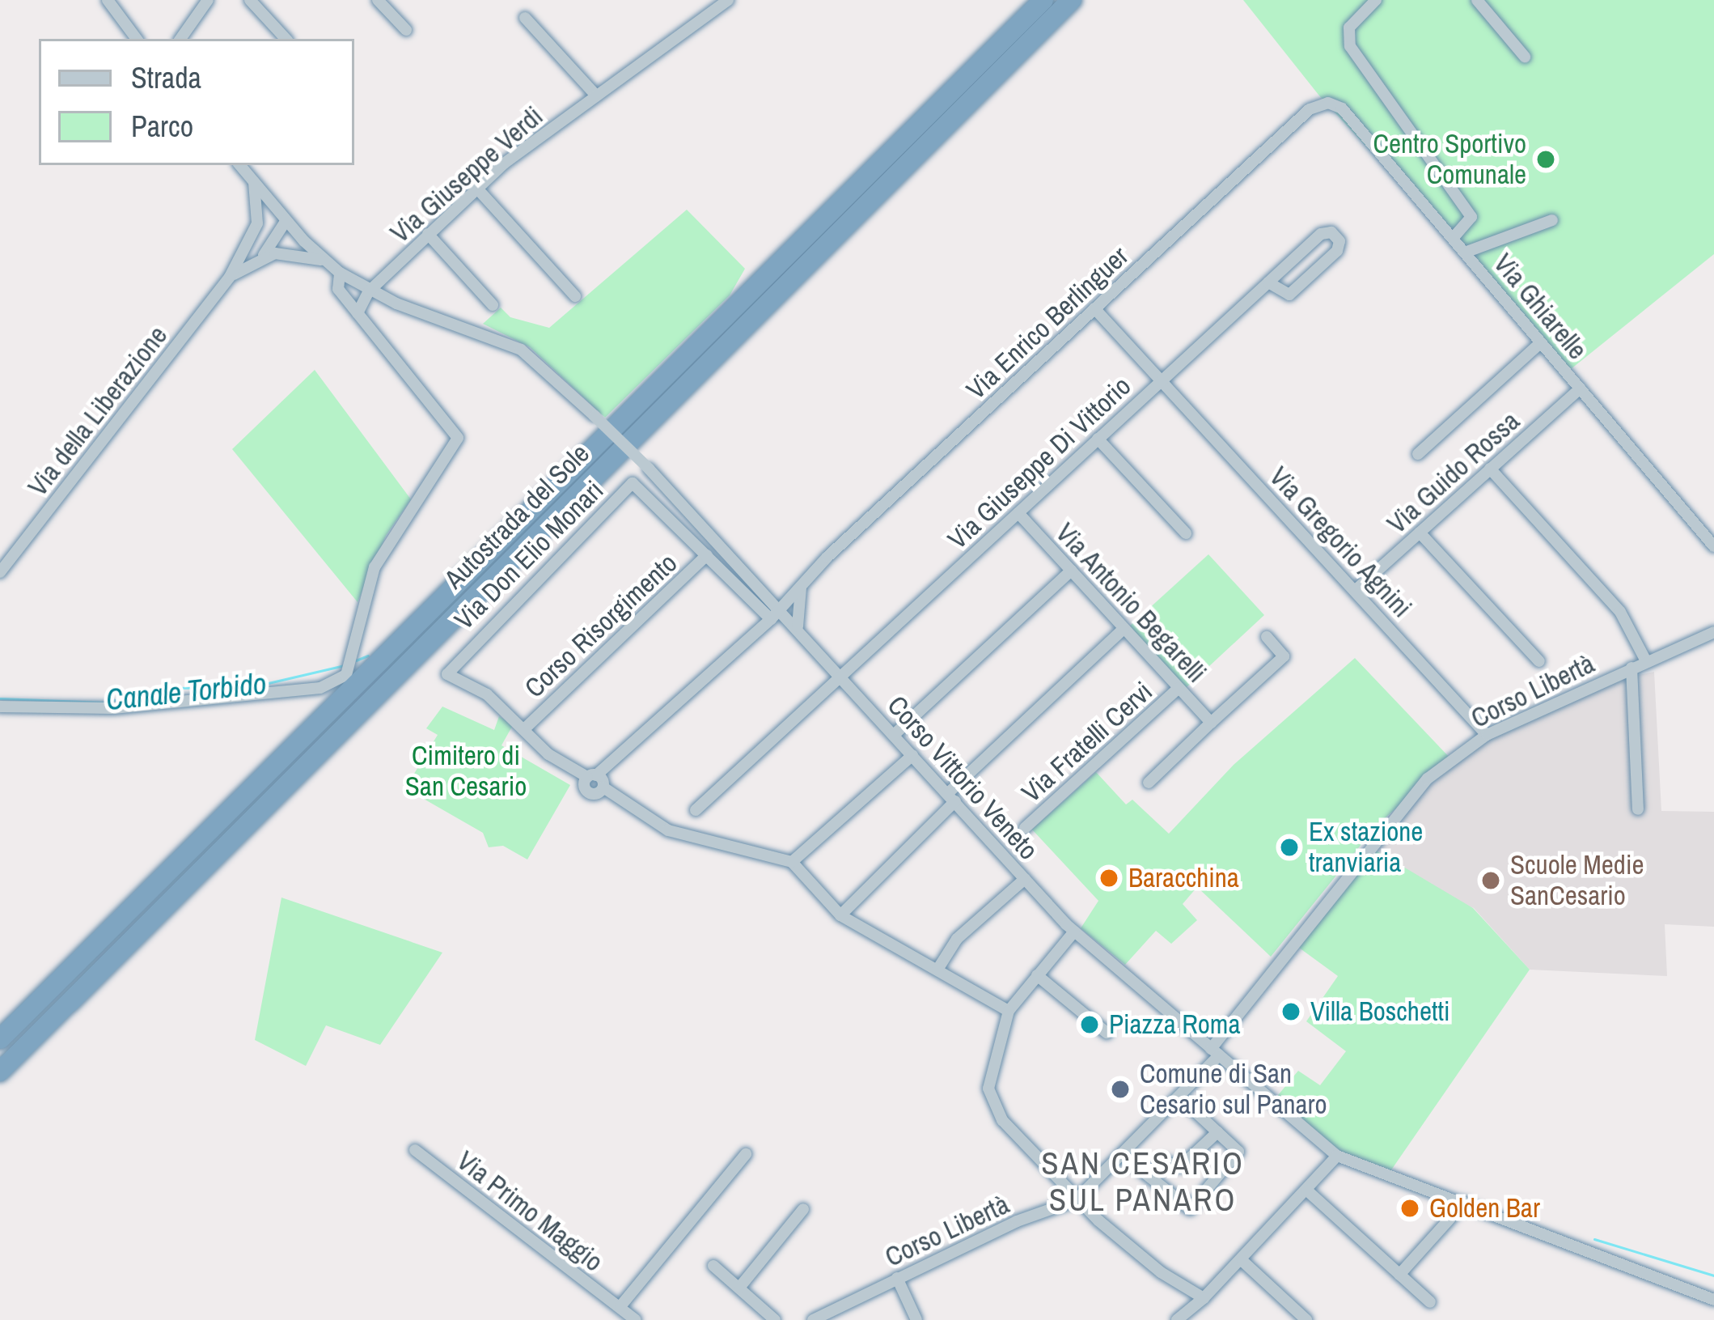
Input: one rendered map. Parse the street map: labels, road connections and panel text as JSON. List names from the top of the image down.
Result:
{
  "streets": {
    "highway": ["Autostrada del Sole"],
    "street": [
      "Via Giuseppe Verdi",
      "Via Ghiarelle",
      "Via Enrico Berlinguer",
      "Via della Liberazione",
      "Via Giuseppe Di Vittorio",
      "Via Guido Rossa",
      "Via Gregorio Agnini",
      "Via Don Elio Monari",
      "Via Antonio Begarelli",
      "Corso Risorgimento",
      "Corso Libertà",
      "Via Fratelli Cervi",
      "Corso Vittorio Veneto",
      "Via Primo Maggio"
    ]
  },
  "crossings": [
    ["Via Giuseppe Verdi", "Corso Vittorio Veneto"],
    ["Via Ghiarelle", "Via Enrico Berlinguer"],
    ["Via Ghiarelle", "Via Guido Rossa"],
    ["Via Enrico Berlinguer", "Via Gregorio Agnini"],
    ["Via Enrico Berlinguer", "Via Don Elio Monari"],
    ["Via Enrico Berlinguer", "Corso Vittorio Veneto"],
    ["Via della Liberazione", "Corso Vittorio Veneto"],
    ["Via Giuseppe Di Vittorio", "Via Gregorio Agnini"],
    ["Via Giuseppe Di Vittorio", "Via Antonio Begarelli"],
    ["Via Giuseppe Di Vittorio", "Corso Vittorio Veneto"],
    ["Via Guido Rossa", "Via Gregorio Agnini"],
    ["Via Gregorio Agnini", "Corso Libertà"],
    ["Via Don Elio Monari", "Corso Risorgimento"],
    ["Via Antonio Begarelli", "Via Fratelli Cervi"],
    ["Corso Libertà", "Corso Vittorio Veneto"]
  ],
  "districts": ["SAN CESARIO SUL PANARO"],
  "water": ["Canale Torbido"],
  "parks": ["Cimitero di San Cesario"],
  "places": [
    "Centro Sportivo Comunale",
    "Ex stazione tranviaria",
    "Baracchina",
    "Scuole Medie SanCesario",
    "Villa Boschetti",
    "Piazza Roma",
    "Comune di San Cesario sul Panaro",
    "Golden Bar"
  ],
  "legend": ["Strada", "Parco"]
}
